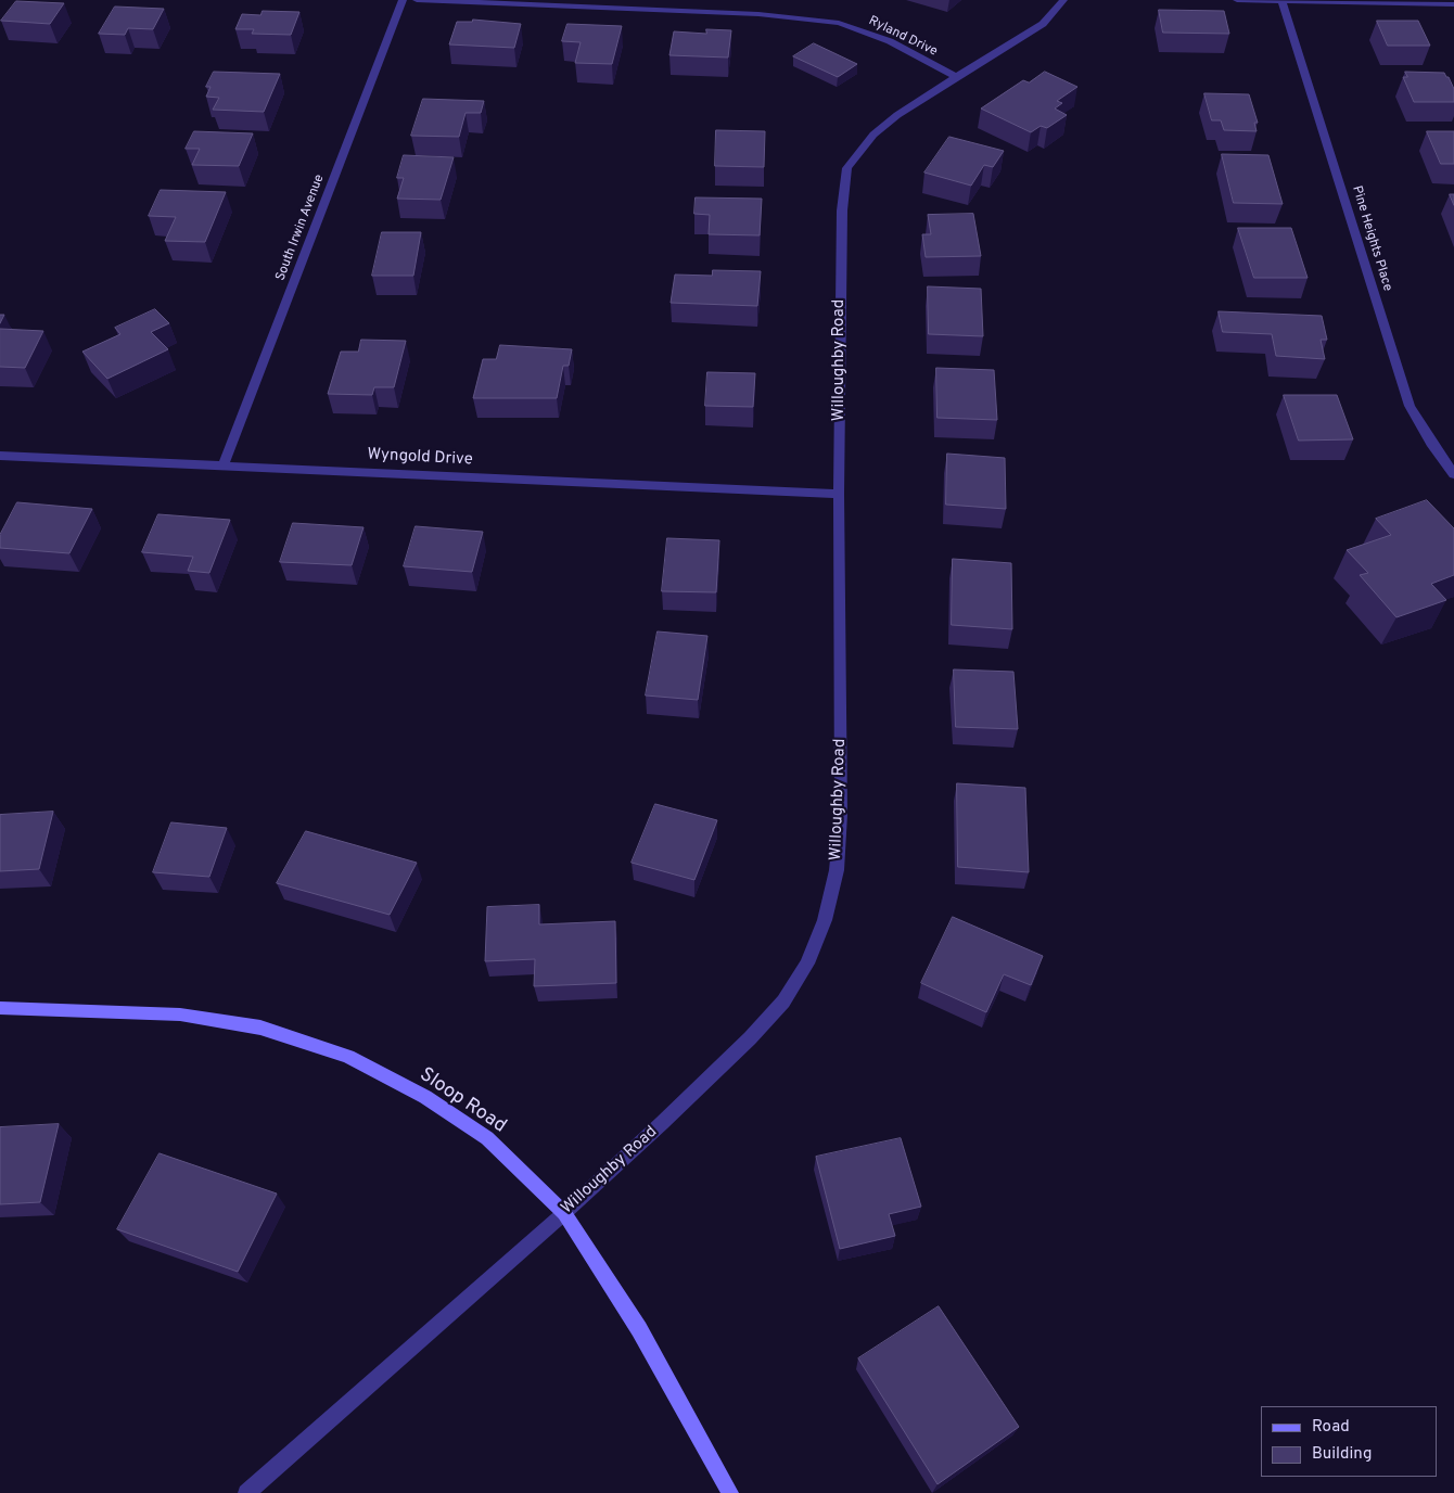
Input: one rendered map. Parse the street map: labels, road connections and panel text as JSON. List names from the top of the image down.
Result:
{
  "streets": {
    "street": [
      "Ryland Drive",
      "South Irwin Avenue",
      "Pine Heights Place",
      "Willoughby Road",
      "Wyngold Drive",
      "Sloop Road"
    ]
  },
  "crossings": [
    ["Ryland Drive", "Willoughby Road"],
    ["South Irwin Avenue", "Wyngold Drive"],
    ["Willoughby Road", "Wyngold Drive"],
    ["Willoughby Road", "Sloop Road"]
  ],
  "legend": ["Road", "Building"]
}
